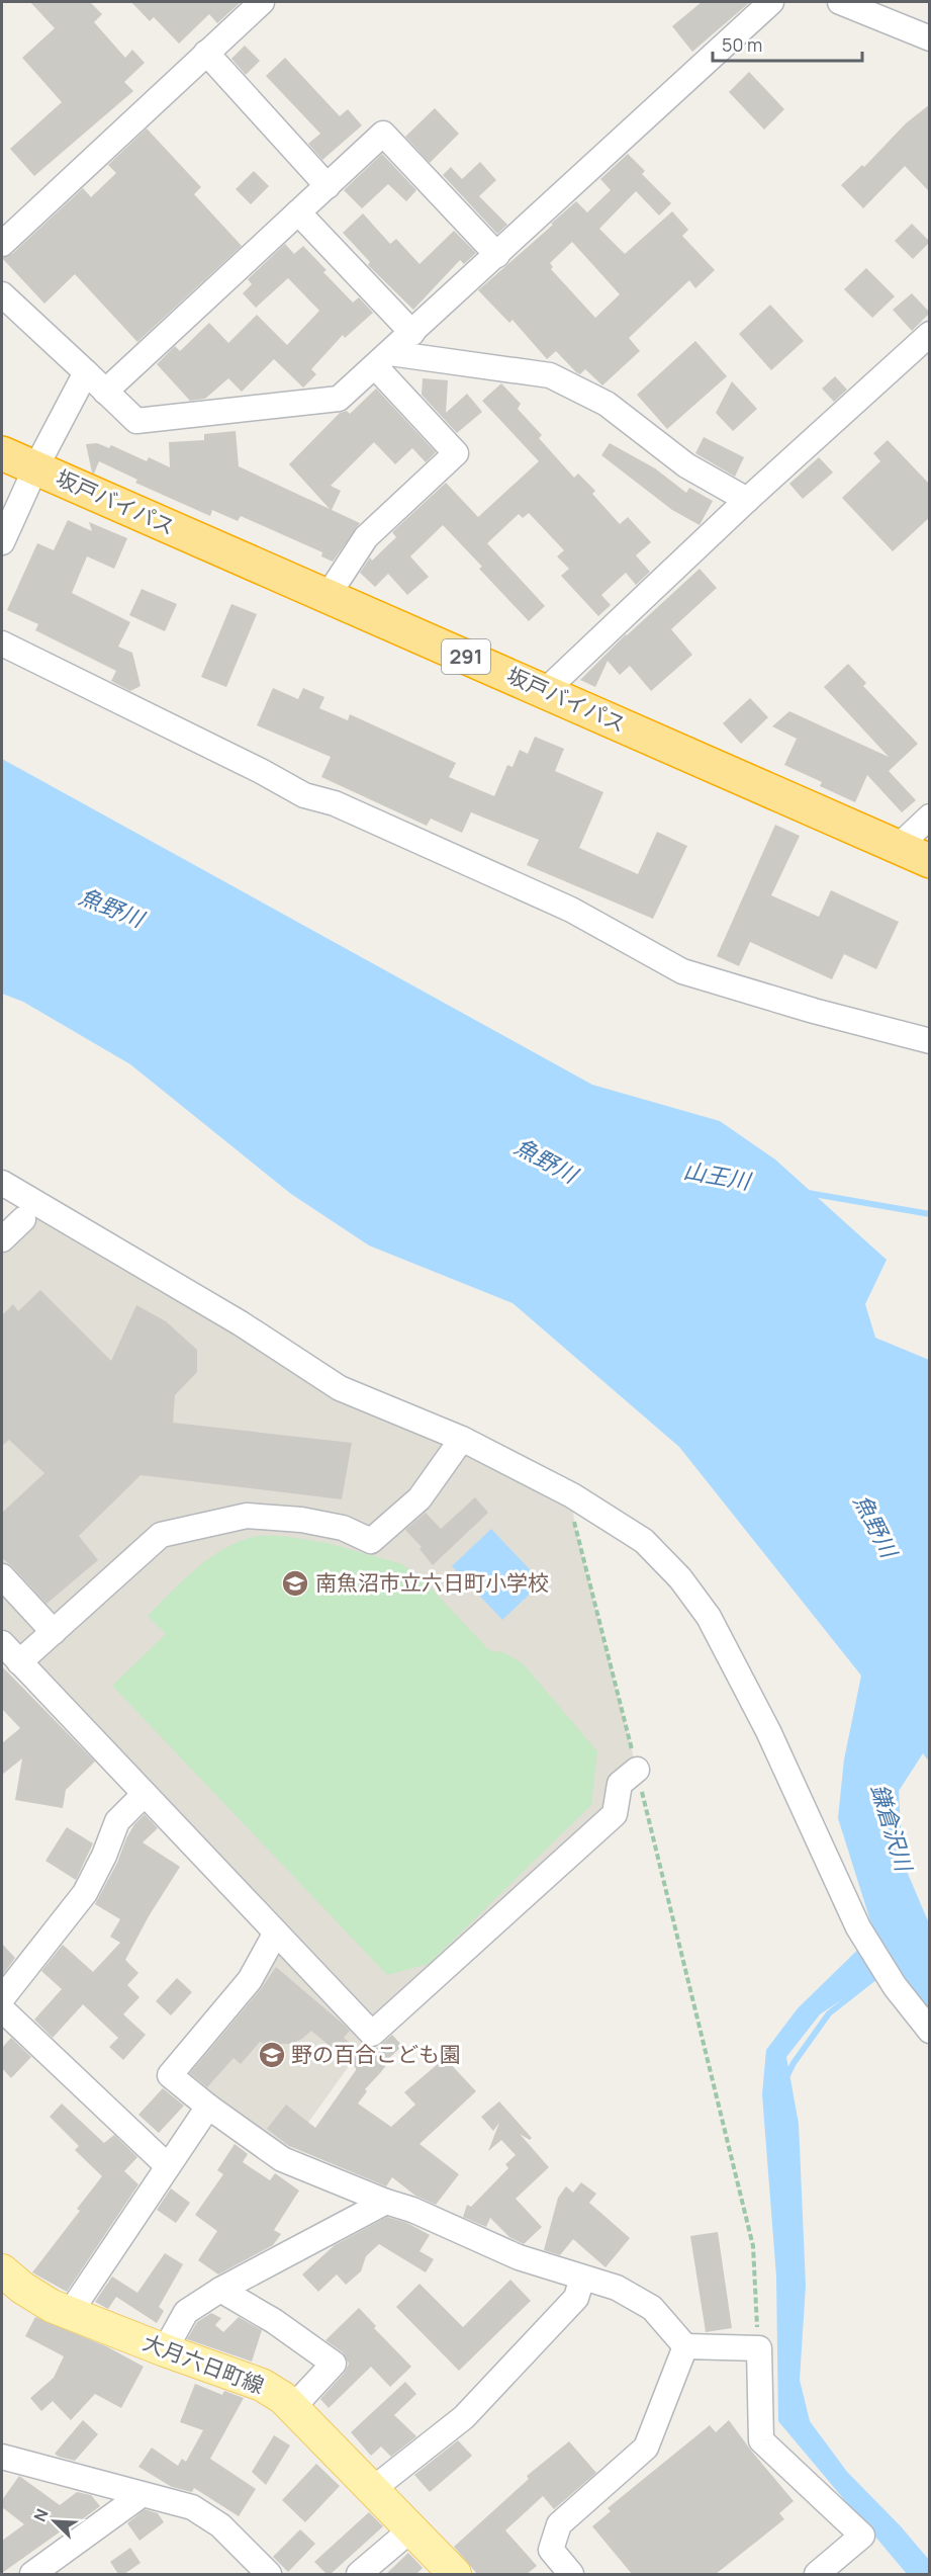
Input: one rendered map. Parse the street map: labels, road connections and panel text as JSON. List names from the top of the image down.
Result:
{
  "streets": {
    "highway": ["坂戸バイパス", "291"],
    "main road": ["大月六日町線"]
  },
  "water": ["魚野川", "山王川", "鎌倉沢川"],
  "places": {
    "school or university": ["南魚沼市立六日町小学校", "野の百合こども園"]
  },
  "scale_bar": "50 m",
  "north": "top left"
}
